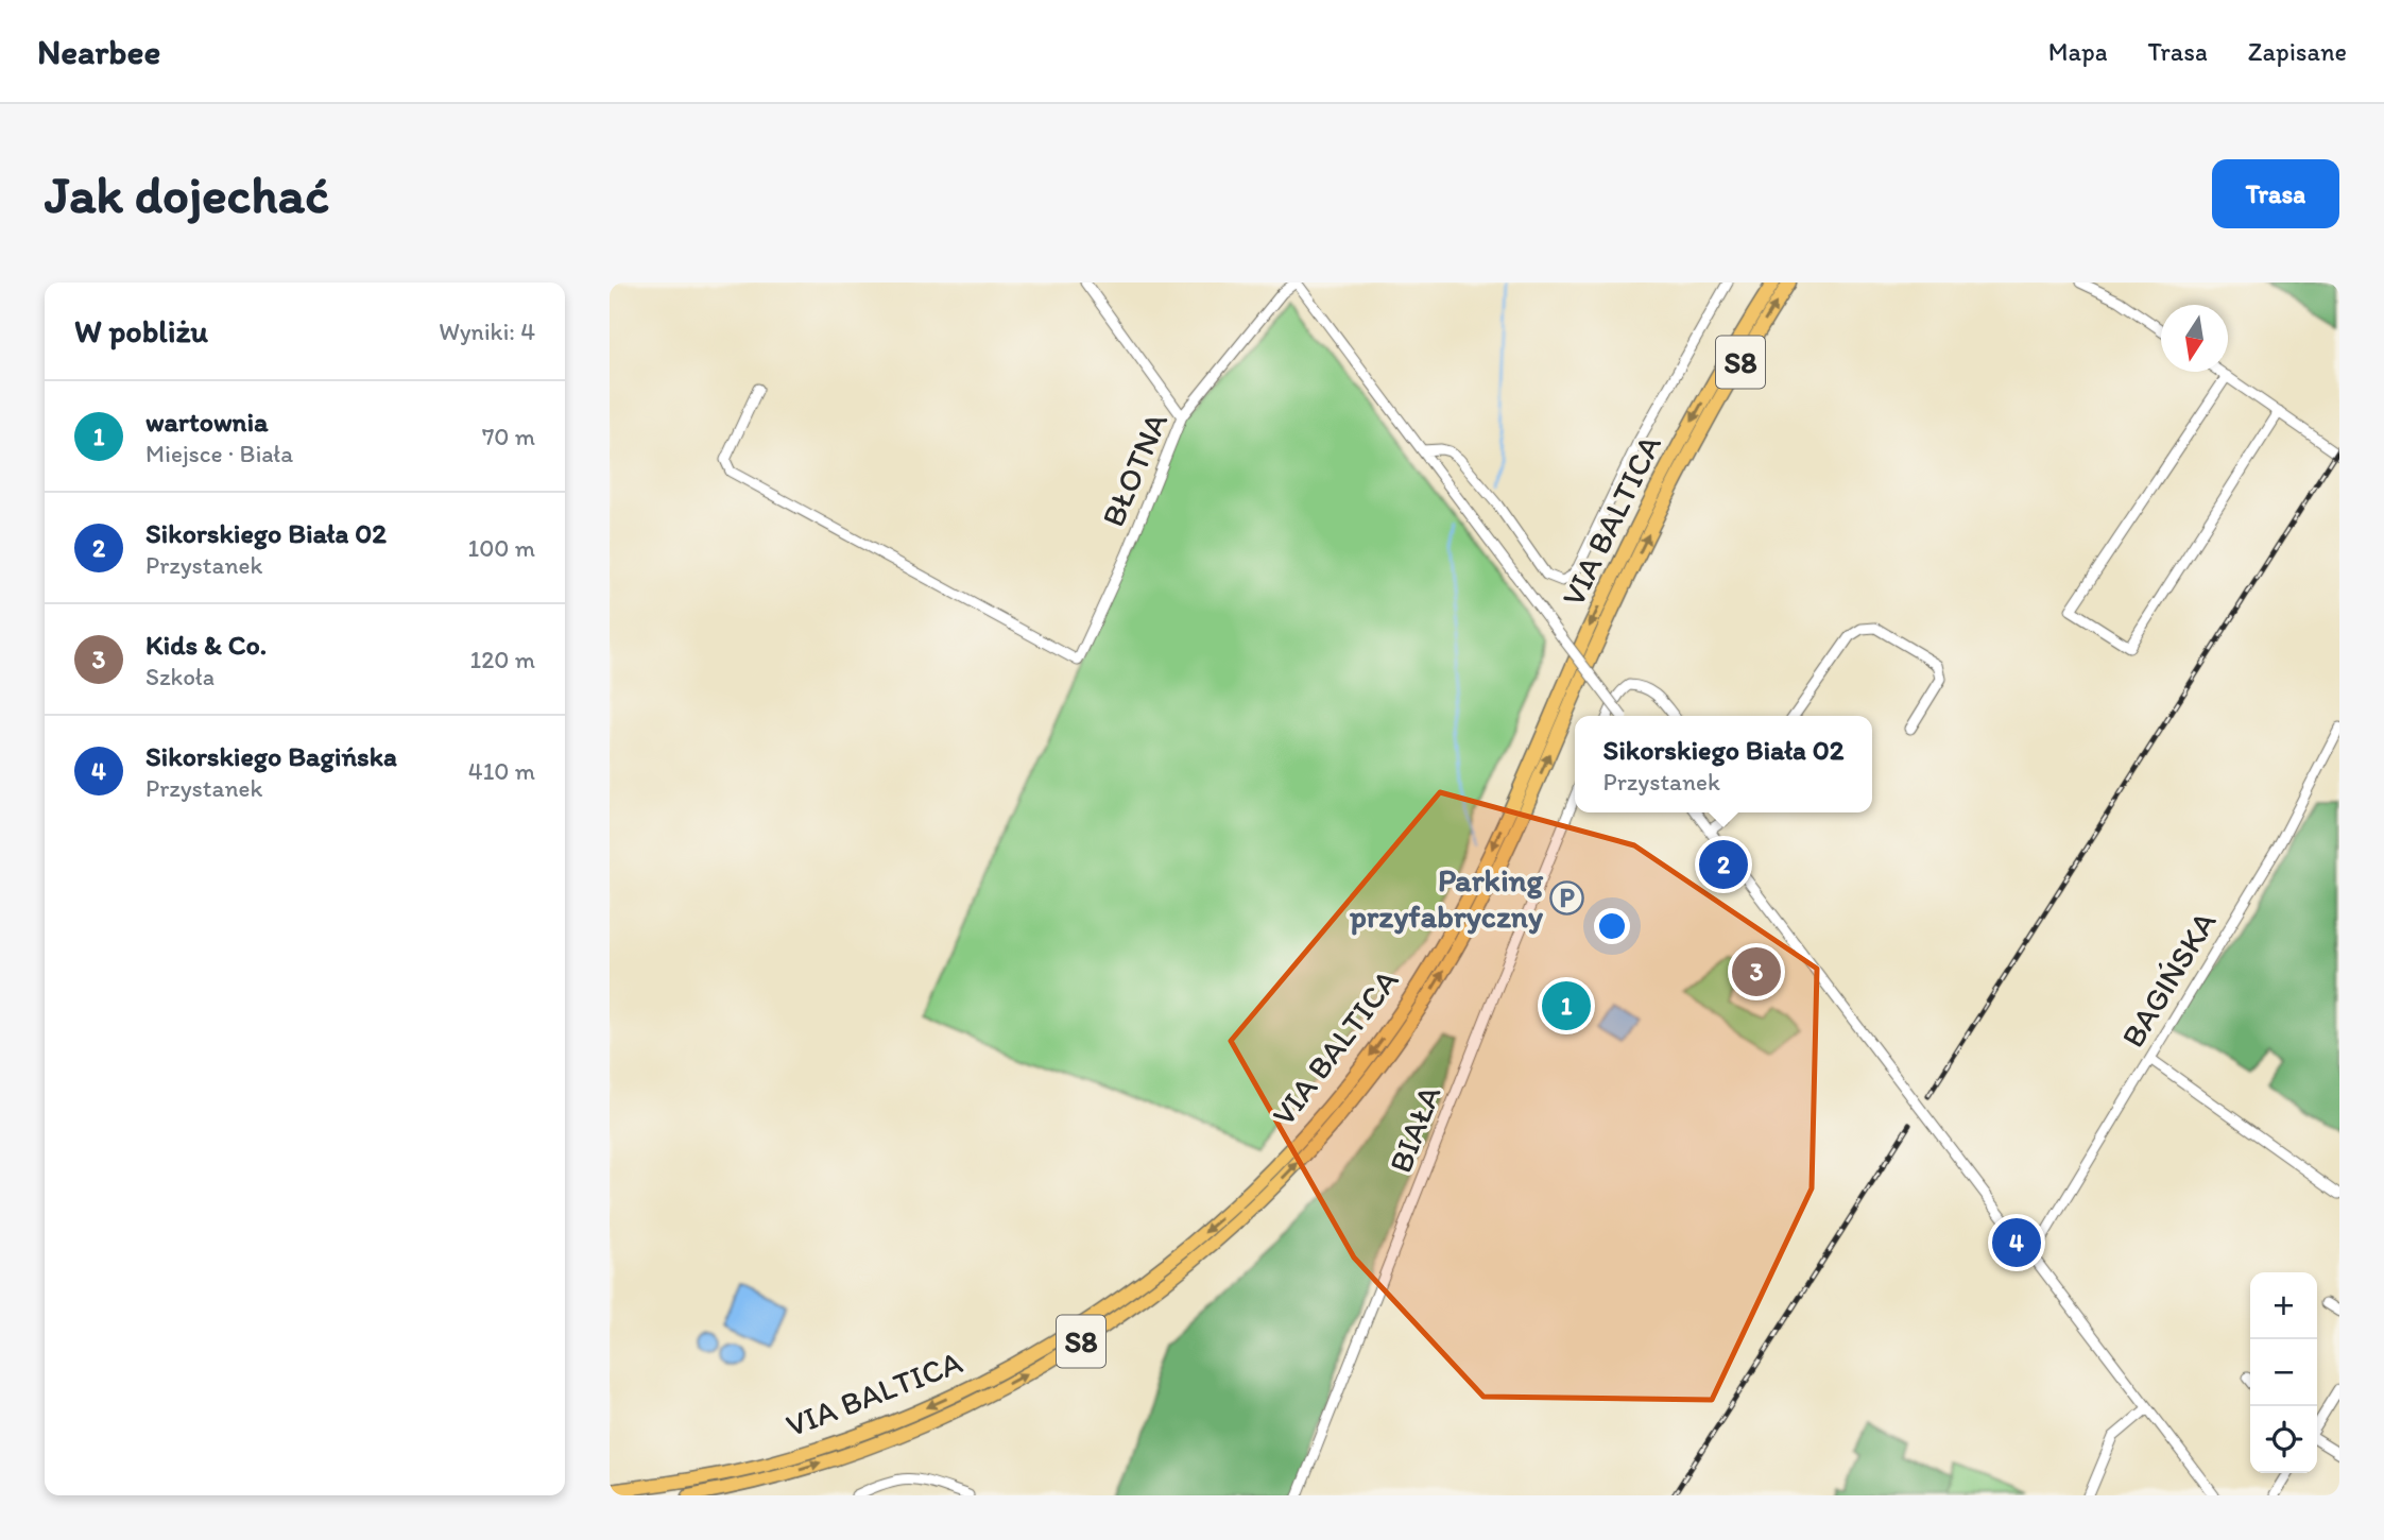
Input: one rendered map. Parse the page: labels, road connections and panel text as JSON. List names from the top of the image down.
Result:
{
  "streets": {
    "highway": ["S8", "VIA BALTICA"],
    "street": ["BŁOTNA", "BAGIŃSKA", "BIAŁA"]
  },
  "places": {
    "parking": ["Parking przyfabryczny"]
  },
  "north": "bottom",
  "page": {
    "header": "Nearbee",
    "nav": ["Mapa", "Trasa", "Zapisane"],
    "buttons": "Trasa",
    "title": "Jak dojechać",
    "heading": ["W pobliżu", "Wyniki: 4"],
    "list": [
      {
        "mark": "1",
        "name": "wartownia",
        "note": "Miejsce · Biała",
        "value": "70 m"
      },
      {
        "mark": "2",
        "name": "Sikorskiego Biała 02",
        "note": "Przystanek",
        "value": "100 m"
      },
      {
        "mark": "3",
        "name": "Kids & Co.",
        "note": "Szkoła",
        "value": "120 m"
      },
      {
        "mark": "4",
        "name": "Sikorskiego Bagińska",
        "note": "Przystanek",
        "value": "410 m"
      }
    ],
    "popup": ["Sikorskiego Biała 02", "Przystanek"],
    "pins": [
      "2",
      "3",
      "1",
      "4"
    ],
    "map_buttons": ["+", "−"]
  }
}
